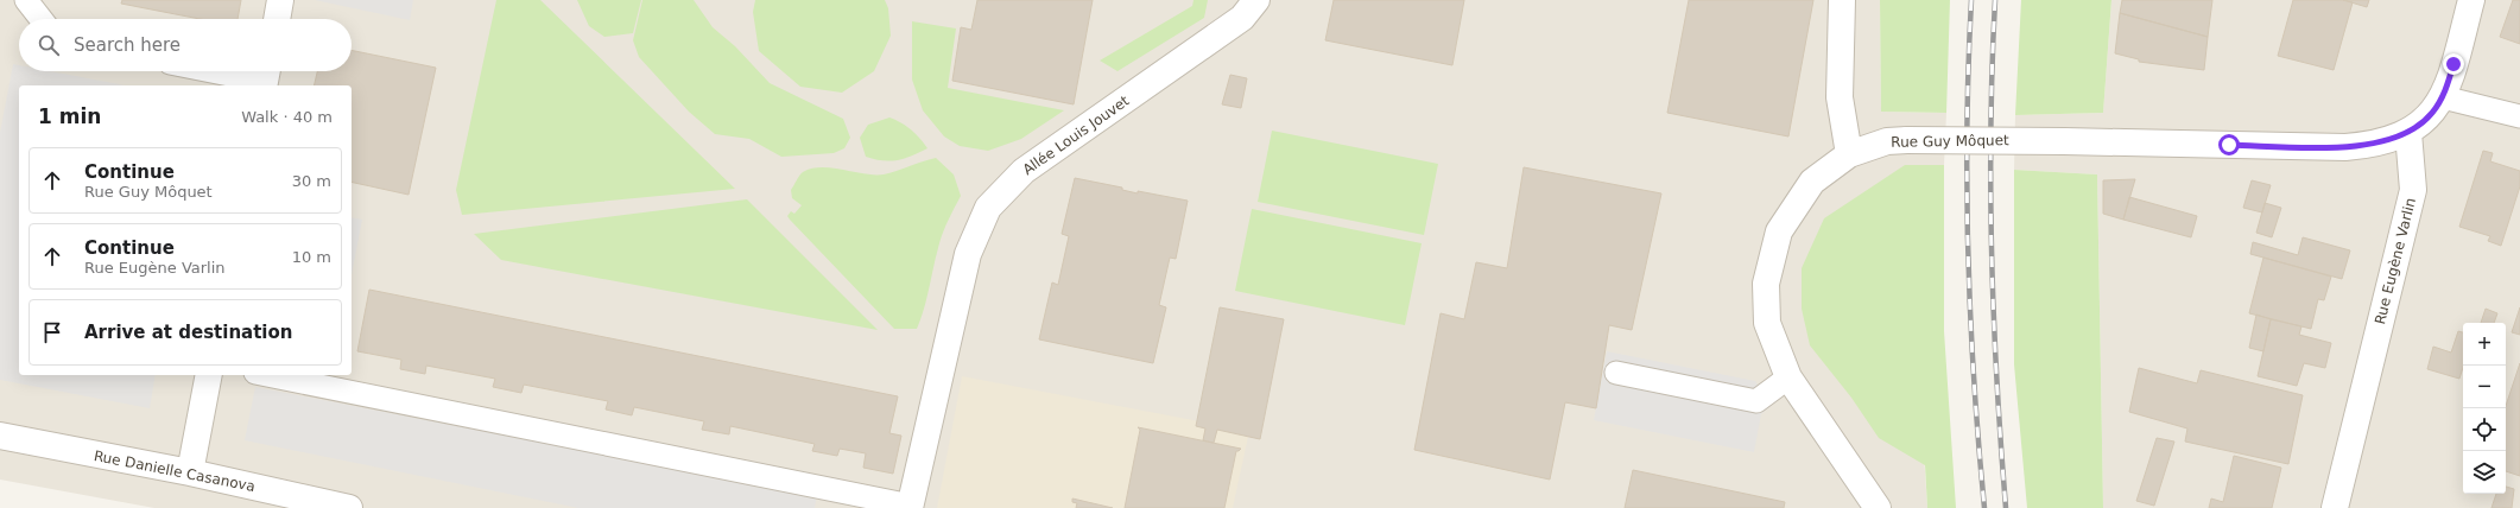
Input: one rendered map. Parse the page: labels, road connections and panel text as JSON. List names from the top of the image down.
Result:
{
  "streets": {
    "street": [
      "Allée Louis Jouvet",
      "Rue Guy Môquet",
      "Rue Eugène Varlin",
      "Rue Danielle Casanova"
    ]
  },
  "crossings": [
    ["Rue Guy Môquet", "Rue Eugène Varlin"]
  ],
  "page": {
    "search": "Search here",
    "heading": ["1 min", "Walk · 40 m"],
    "list": [
      ["Continue", "Rue Guy Môquet", "30 m"],
      ["Continue", "Rue Eugène Varlin", "10 m"],
      "Arrive at destination"
    ],
    "map_buttons": ["+", "−"]
  }
}
